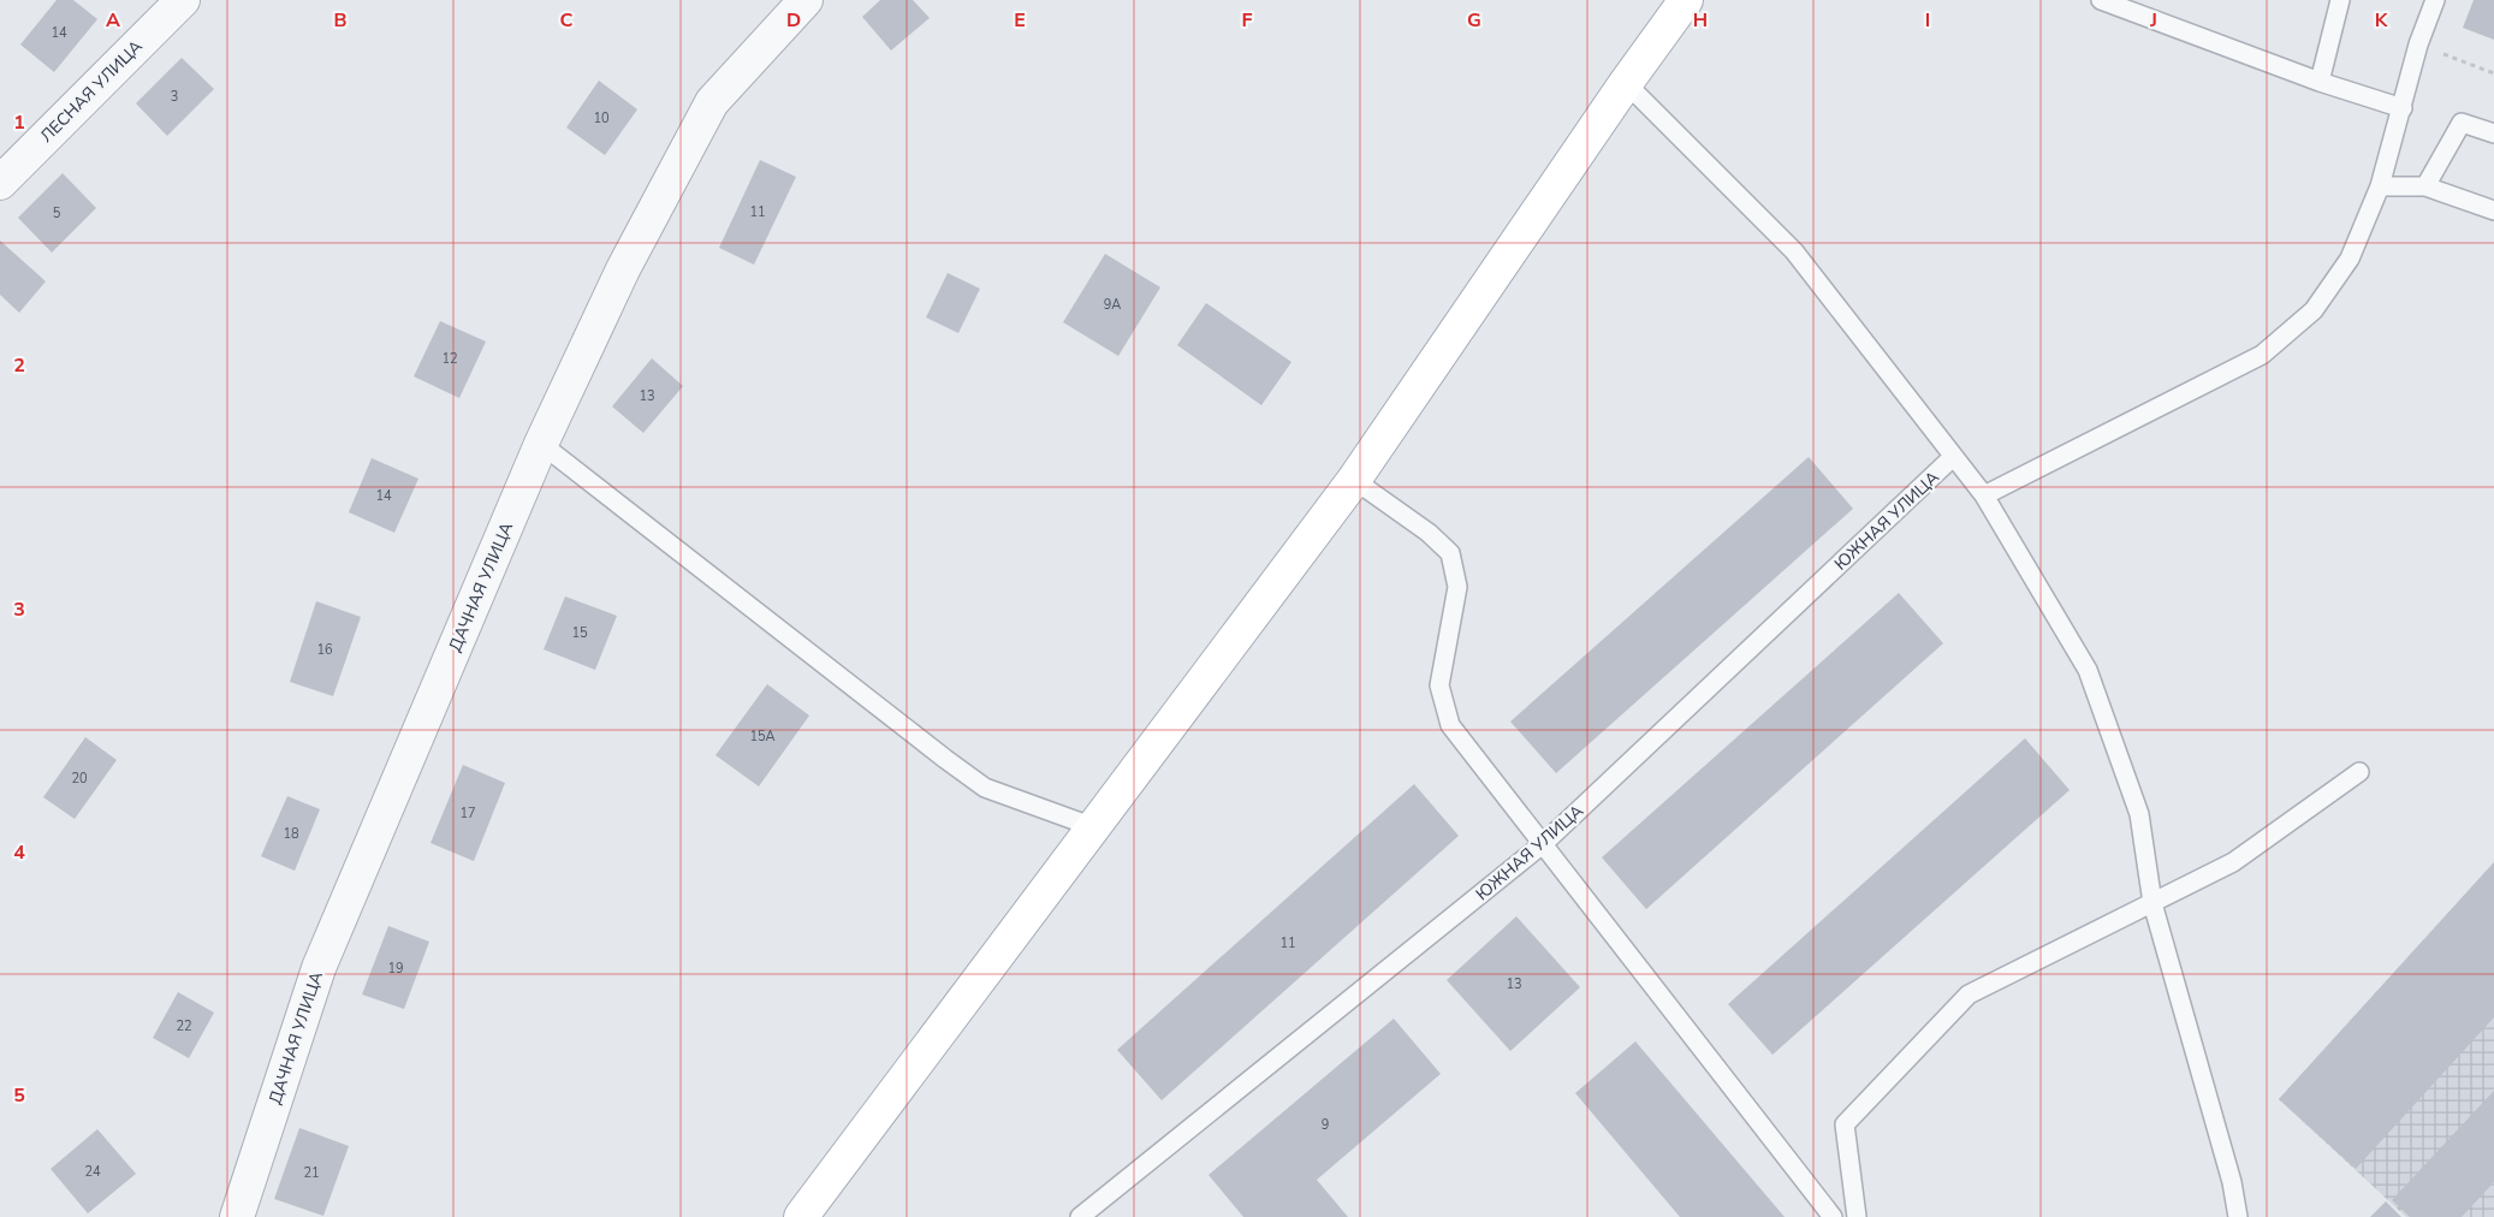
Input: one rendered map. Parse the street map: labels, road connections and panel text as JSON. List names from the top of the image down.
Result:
{
  "streets": {
    "street": ["ЛЕСНАЯ УЛИЦА", "ДАЧНАЯ УЛИЦА"],
    "lane": ["ЮЖНАЯ УЛИЦА"]
  },
  "house_numbers": [
    "14",
    "3",
    "10",
    "11",
    "5",
    "9А",
    "12",
    "13",
    "14",
    "15",
    "16",
    "15А",
    "20",
    "17",
    "18",
    "11",
    "19",
    "13",
    "22",
    "9",
    "24",
    "21"
  ],
  "grid": {
    "columns": [
      "A",
      "B",
      "C",
      "D",
      "E",
      "F",
      "G",
      "H",
      "I",
      "J",
      "K"
    ],
    "rows": [
      "1",
      "2",
      "3",
      "4",
      "5"
    ]
  }
}
